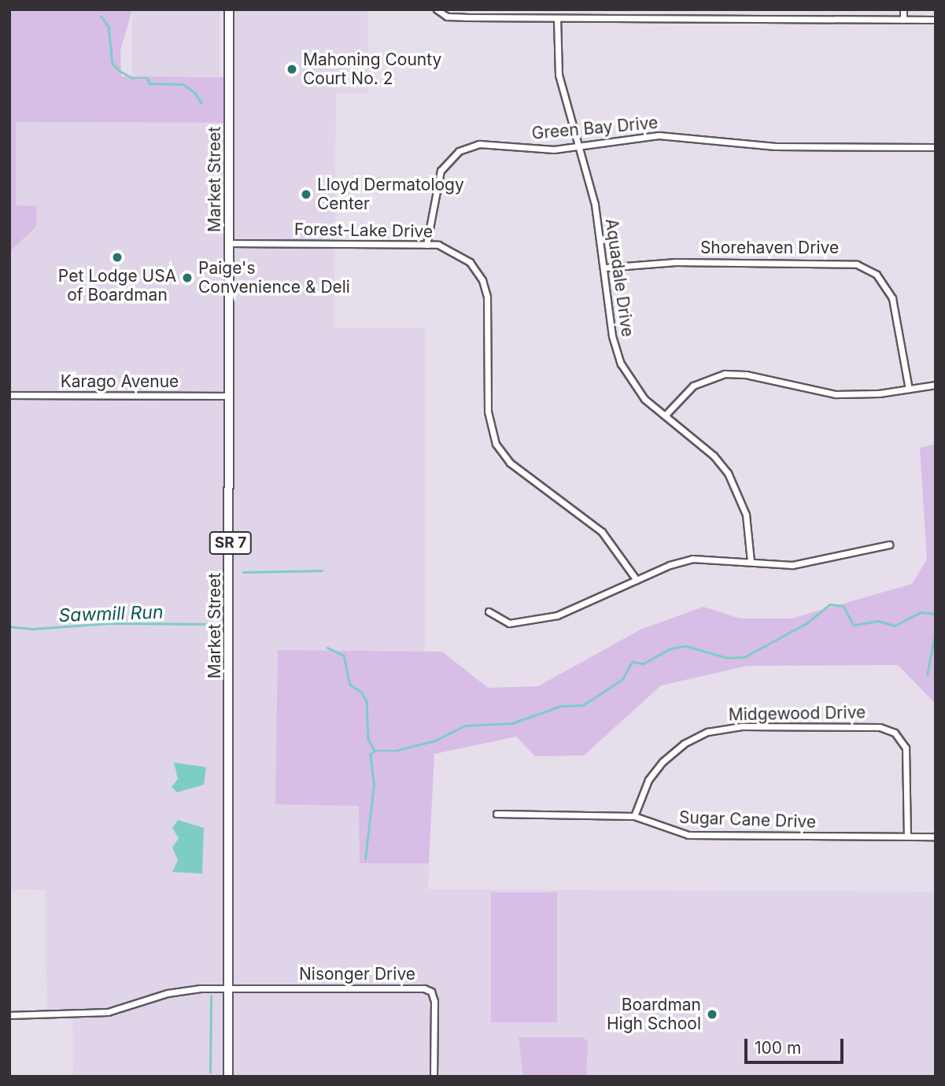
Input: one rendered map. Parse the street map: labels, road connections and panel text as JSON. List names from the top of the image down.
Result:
{
  "streets": {
    "main road": ["Market Street", "SR 7"],
    "street": [
      "Green Bay Drive",
      "Forest-Lake Drive",
      "Shorehaven Drive",
      "Aquadale Drive",
      "Karago Avenue",
      "Midgewood Drive",
      "Sugar Cane Drive",
      "Nisonger Drive"
    ]
  },
  "crossings": [
    ["Green Bay Drive", "Forest-Lake Drive"],
    ["Green Bay Drive", "Aquadale Drive"],
    ["Market Street", "Forest-Lake Drive"],
    ["Market Street", "Karago Avenue"],
    ["Market Street", "Nisonger Drive"],
    ["Shorehaven Drive", "Aquadale Drive"],
    ["Midgewood Drive", "Sugar Cane Drive"]
  ],
  "water": ["Sawmill Run"],
  "places": [
    "Mahoning County Court No. 2",
    "Lloyd Dermatology Center",
    "Pet Lodge USA of Boardman",
    "Paige's Convenience & Deli",
    "Boardman High School"
  ],
  "scale_bar": "100 m"
}
